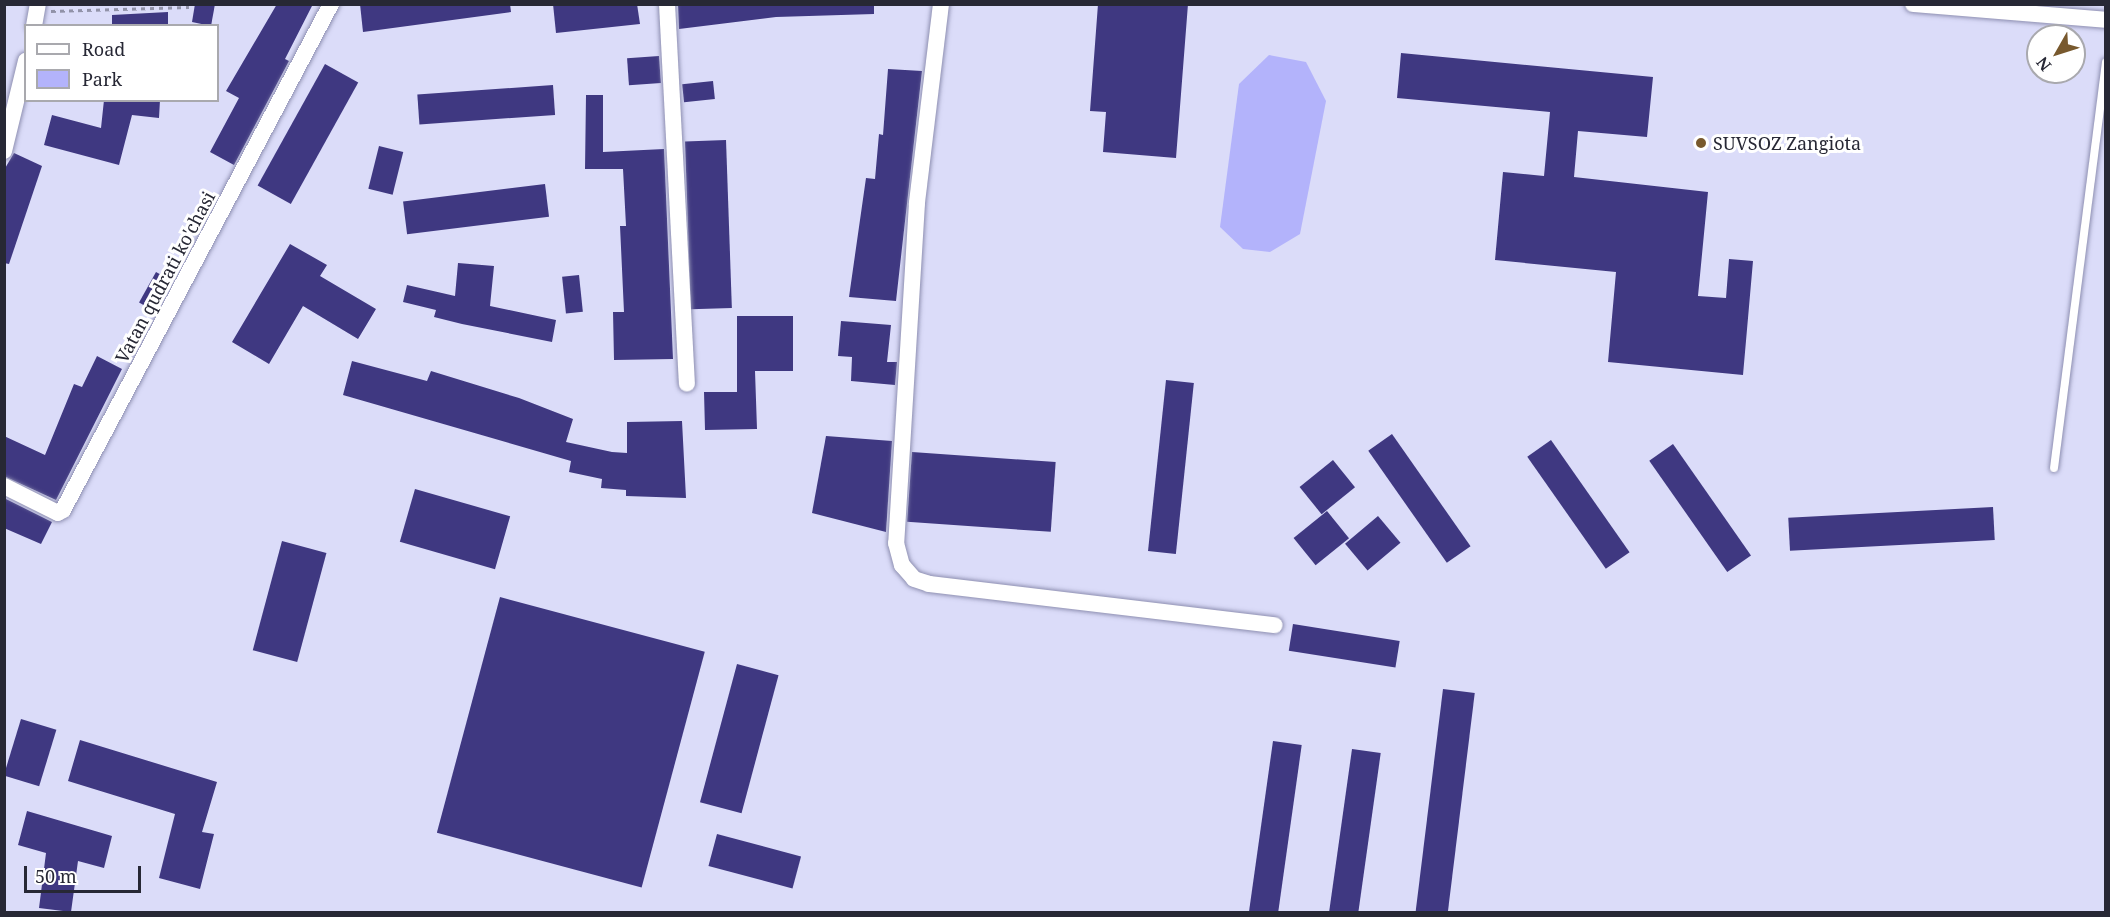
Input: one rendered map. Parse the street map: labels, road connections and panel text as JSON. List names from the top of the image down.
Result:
{
  "streets": {
    "street": ["Vatan qudrati ko'chasi"]
  },
  "places": ["SUVSOZ Zangiota"],
  "legend": ["Road", "Park"],
  "scale_bar": "50 m",
  "north": "bottom left"
}
